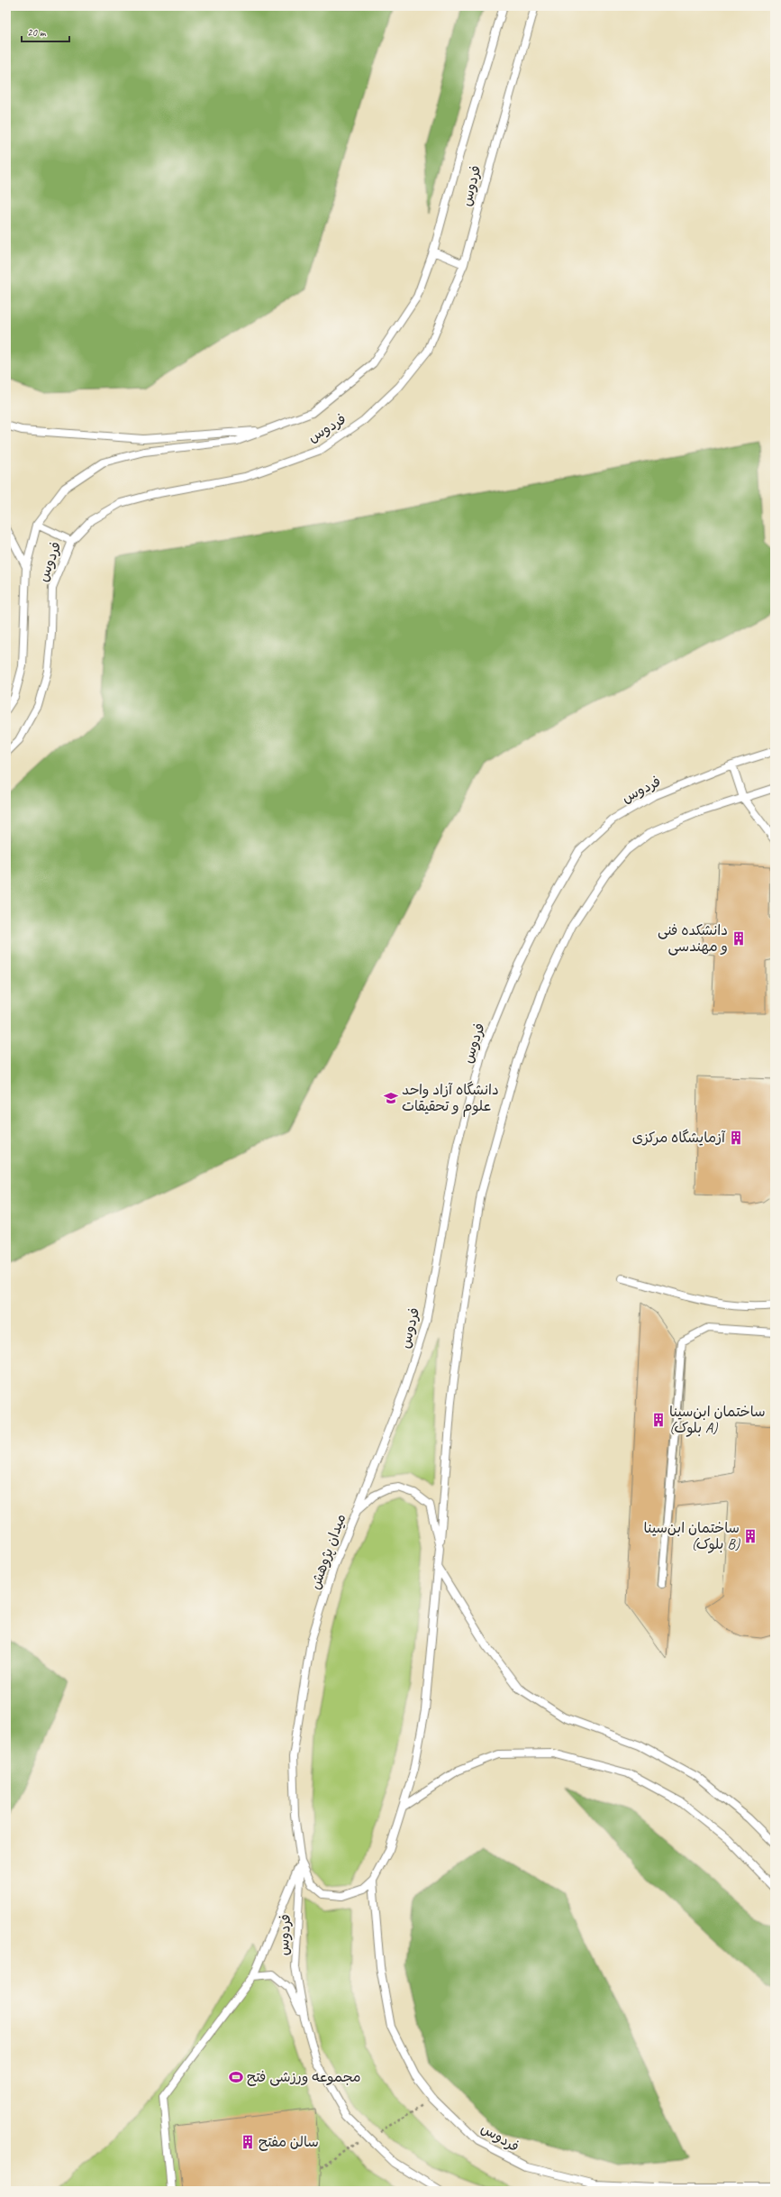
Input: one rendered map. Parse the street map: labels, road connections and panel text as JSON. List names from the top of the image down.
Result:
{
  "streets": {
    "lane": ["فردوس", "میدان پژوهش"]
  },
  "crossings": [
    ["فردوس", "میدان پژوهش"]
  ],
  "places": {
    "building": [
      "دانشکده فنی و مهندسی",
      "آزمایشگاه مرکزی",
      "ساختمان ابن‌سینا (بلوک A)",
      "ساختمان ابن‌سینا (بلوک B)",
      "سالن مفتح"
    ],
    "school or university": ["دانشگاه آزاد واحد علوم و تحقیقات"],
    "sports": ["مجموعه ورزشی فتح"]
  },
  "scale_bar": "20 m"
}
